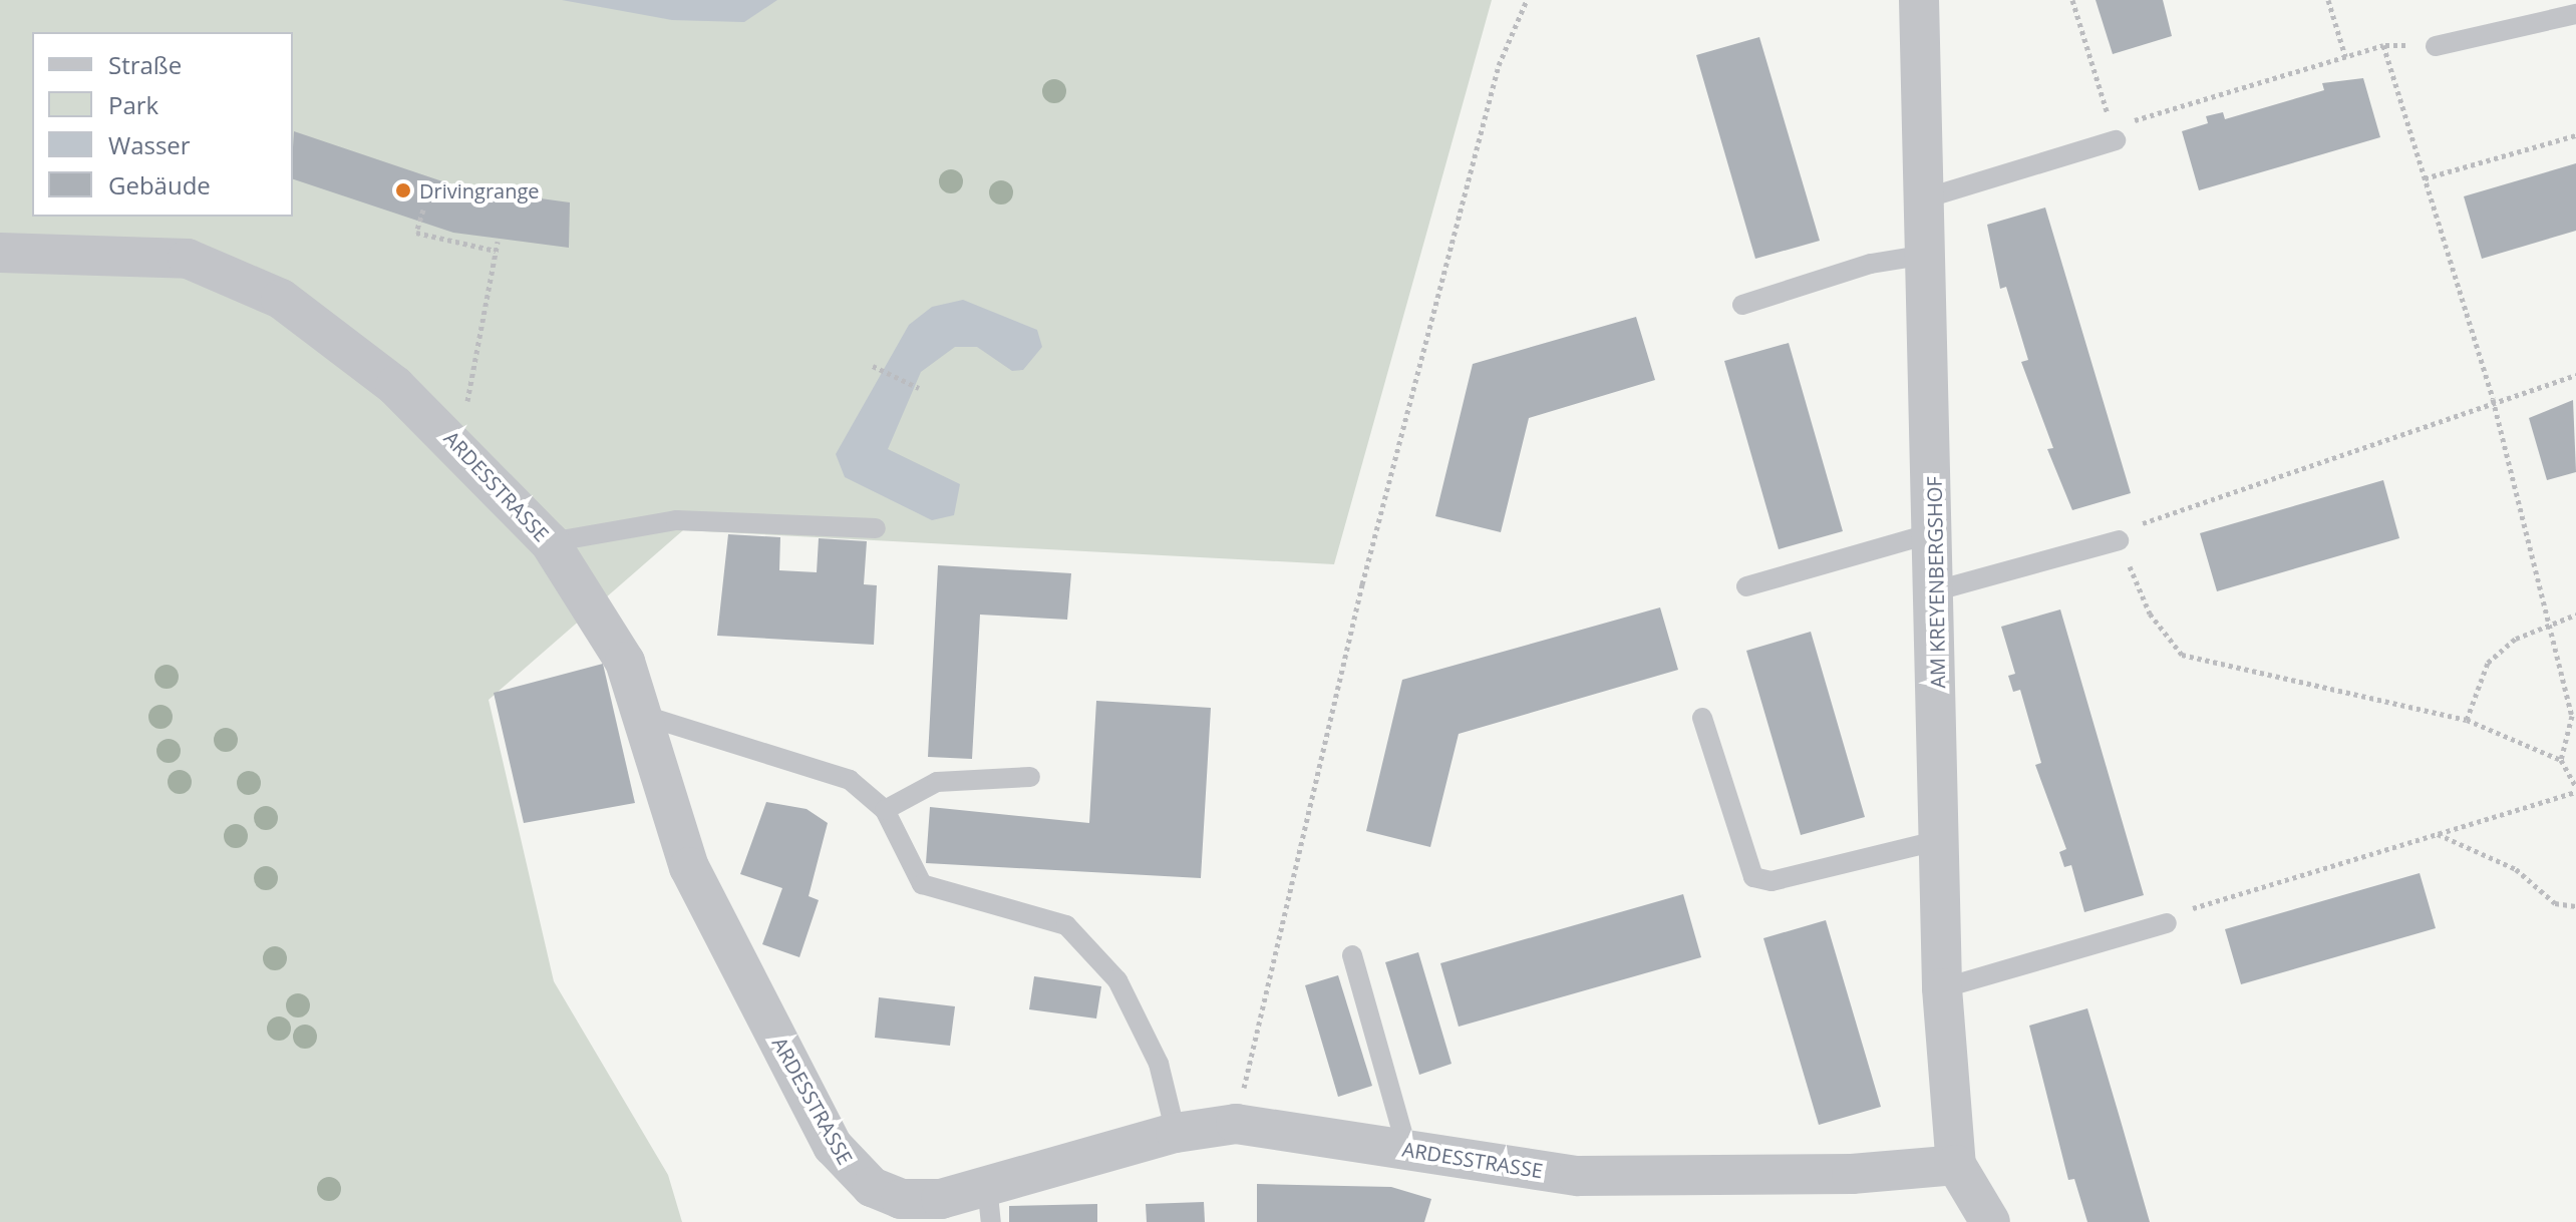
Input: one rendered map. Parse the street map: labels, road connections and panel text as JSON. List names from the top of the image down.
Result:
{
  "streets": {
    "street": ["ARDESSTRASSE", "AM KREYENBERGSHOF"]
  },
  "crossings": [
    ["ARDESSTRASSE", "AM KREYENBERGSHOF"]
  ],
  "places": ["Drivingrange"],
  "legend": [
    "Straße",
    "Park",
    "Wasser",
    "Gebäude"
  ]
}
